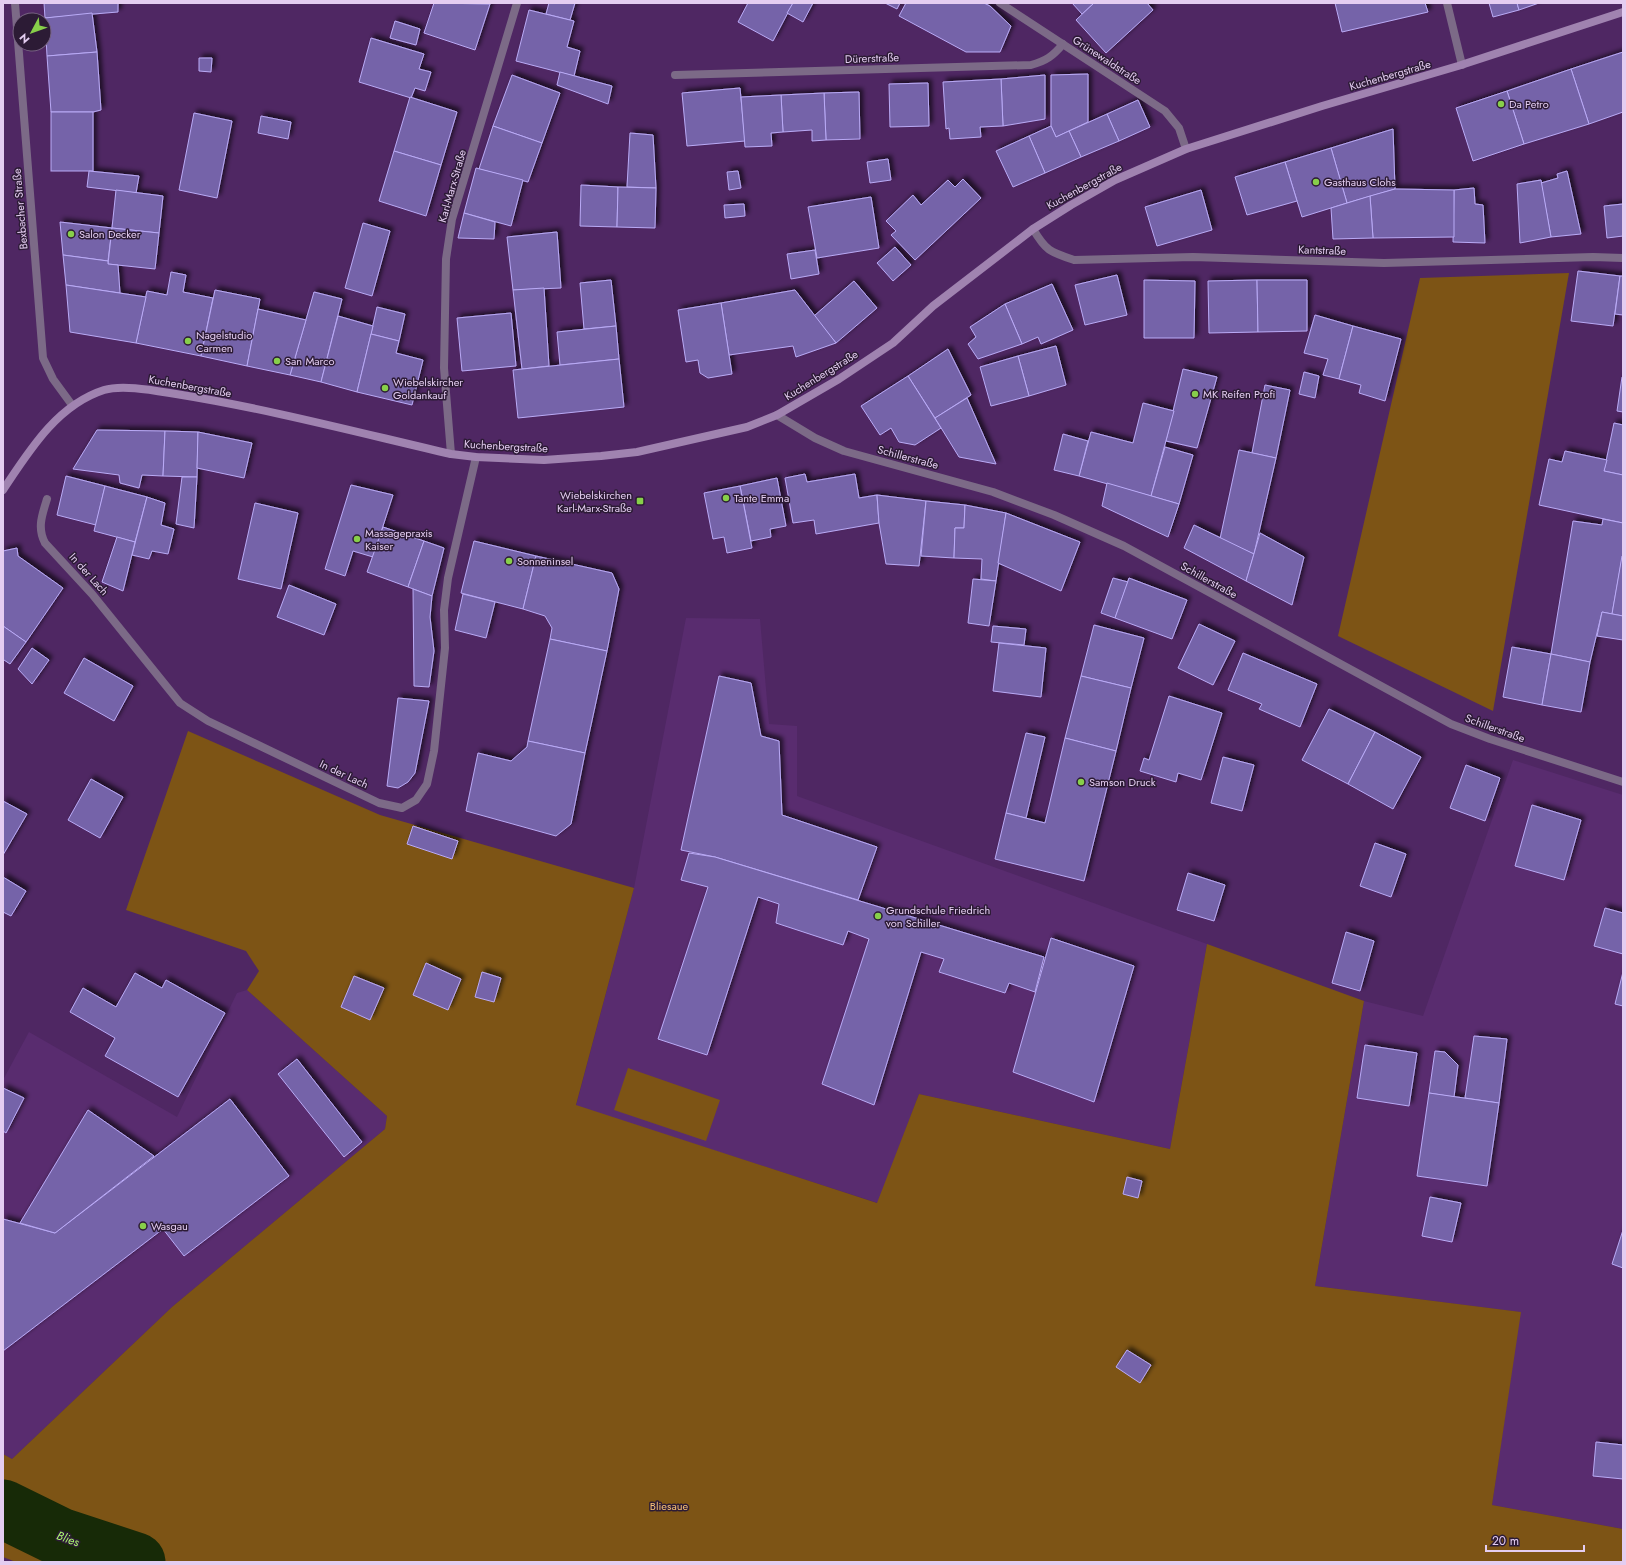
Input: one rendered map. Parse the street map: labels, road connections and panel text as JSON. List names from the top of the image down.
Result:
{
  "streets": {
    "main road": ["Kuchenbergstraße"],
    "street": [
      "Dürerstraße",
      "Grünewaldstraße",
      "Karl-Marx-Straße",
      "Bexbacher Straße",
      "Kantstraße",
      "Schillerstraße",
      "In der Lach"
    ]
  },
  "crossings": [
    ["Dürerstraße", "Grünewaldstraße"],
    ["Grünewaldstraße", "Kuchenbergstraße"],
    ["Kuchenbergstraße", "Karl-Marx-Straße"],
    ["Kuchenbergstraße", "Bexbacher Straße"],
    ["Kuchenbergstraße", "Kantstraße"],
    ["Kuchenbergstraße", "Schillerstraße"],
    ["Kuchenbergstraße", "In der Lach"]
  ],
  "water": ["Blies"],
  "parks": ["Bliesaue"],
  "places": {
    "other": [
      "Da Petro",
      "Gasthaus Clohs",
      "Salon Decker",
      "Nagelstudio Carmen",
      "San Marco",
      "Wiebelskircher Goldankauf",
      "MK Reifen Profi",
      "Tante Emma",
      "Massagepraxis Kaiser",
      "Sonneninsel",
      "Samson Druck",
      "Grundschule Friedrich von Schiller",
      "Wasgau"
    ],
    "transit": ["Wiebelskirchen Karl-Marx-Straße"]
  },
  "scale_bar": "20 m",
  "north": "bottom left"
}
